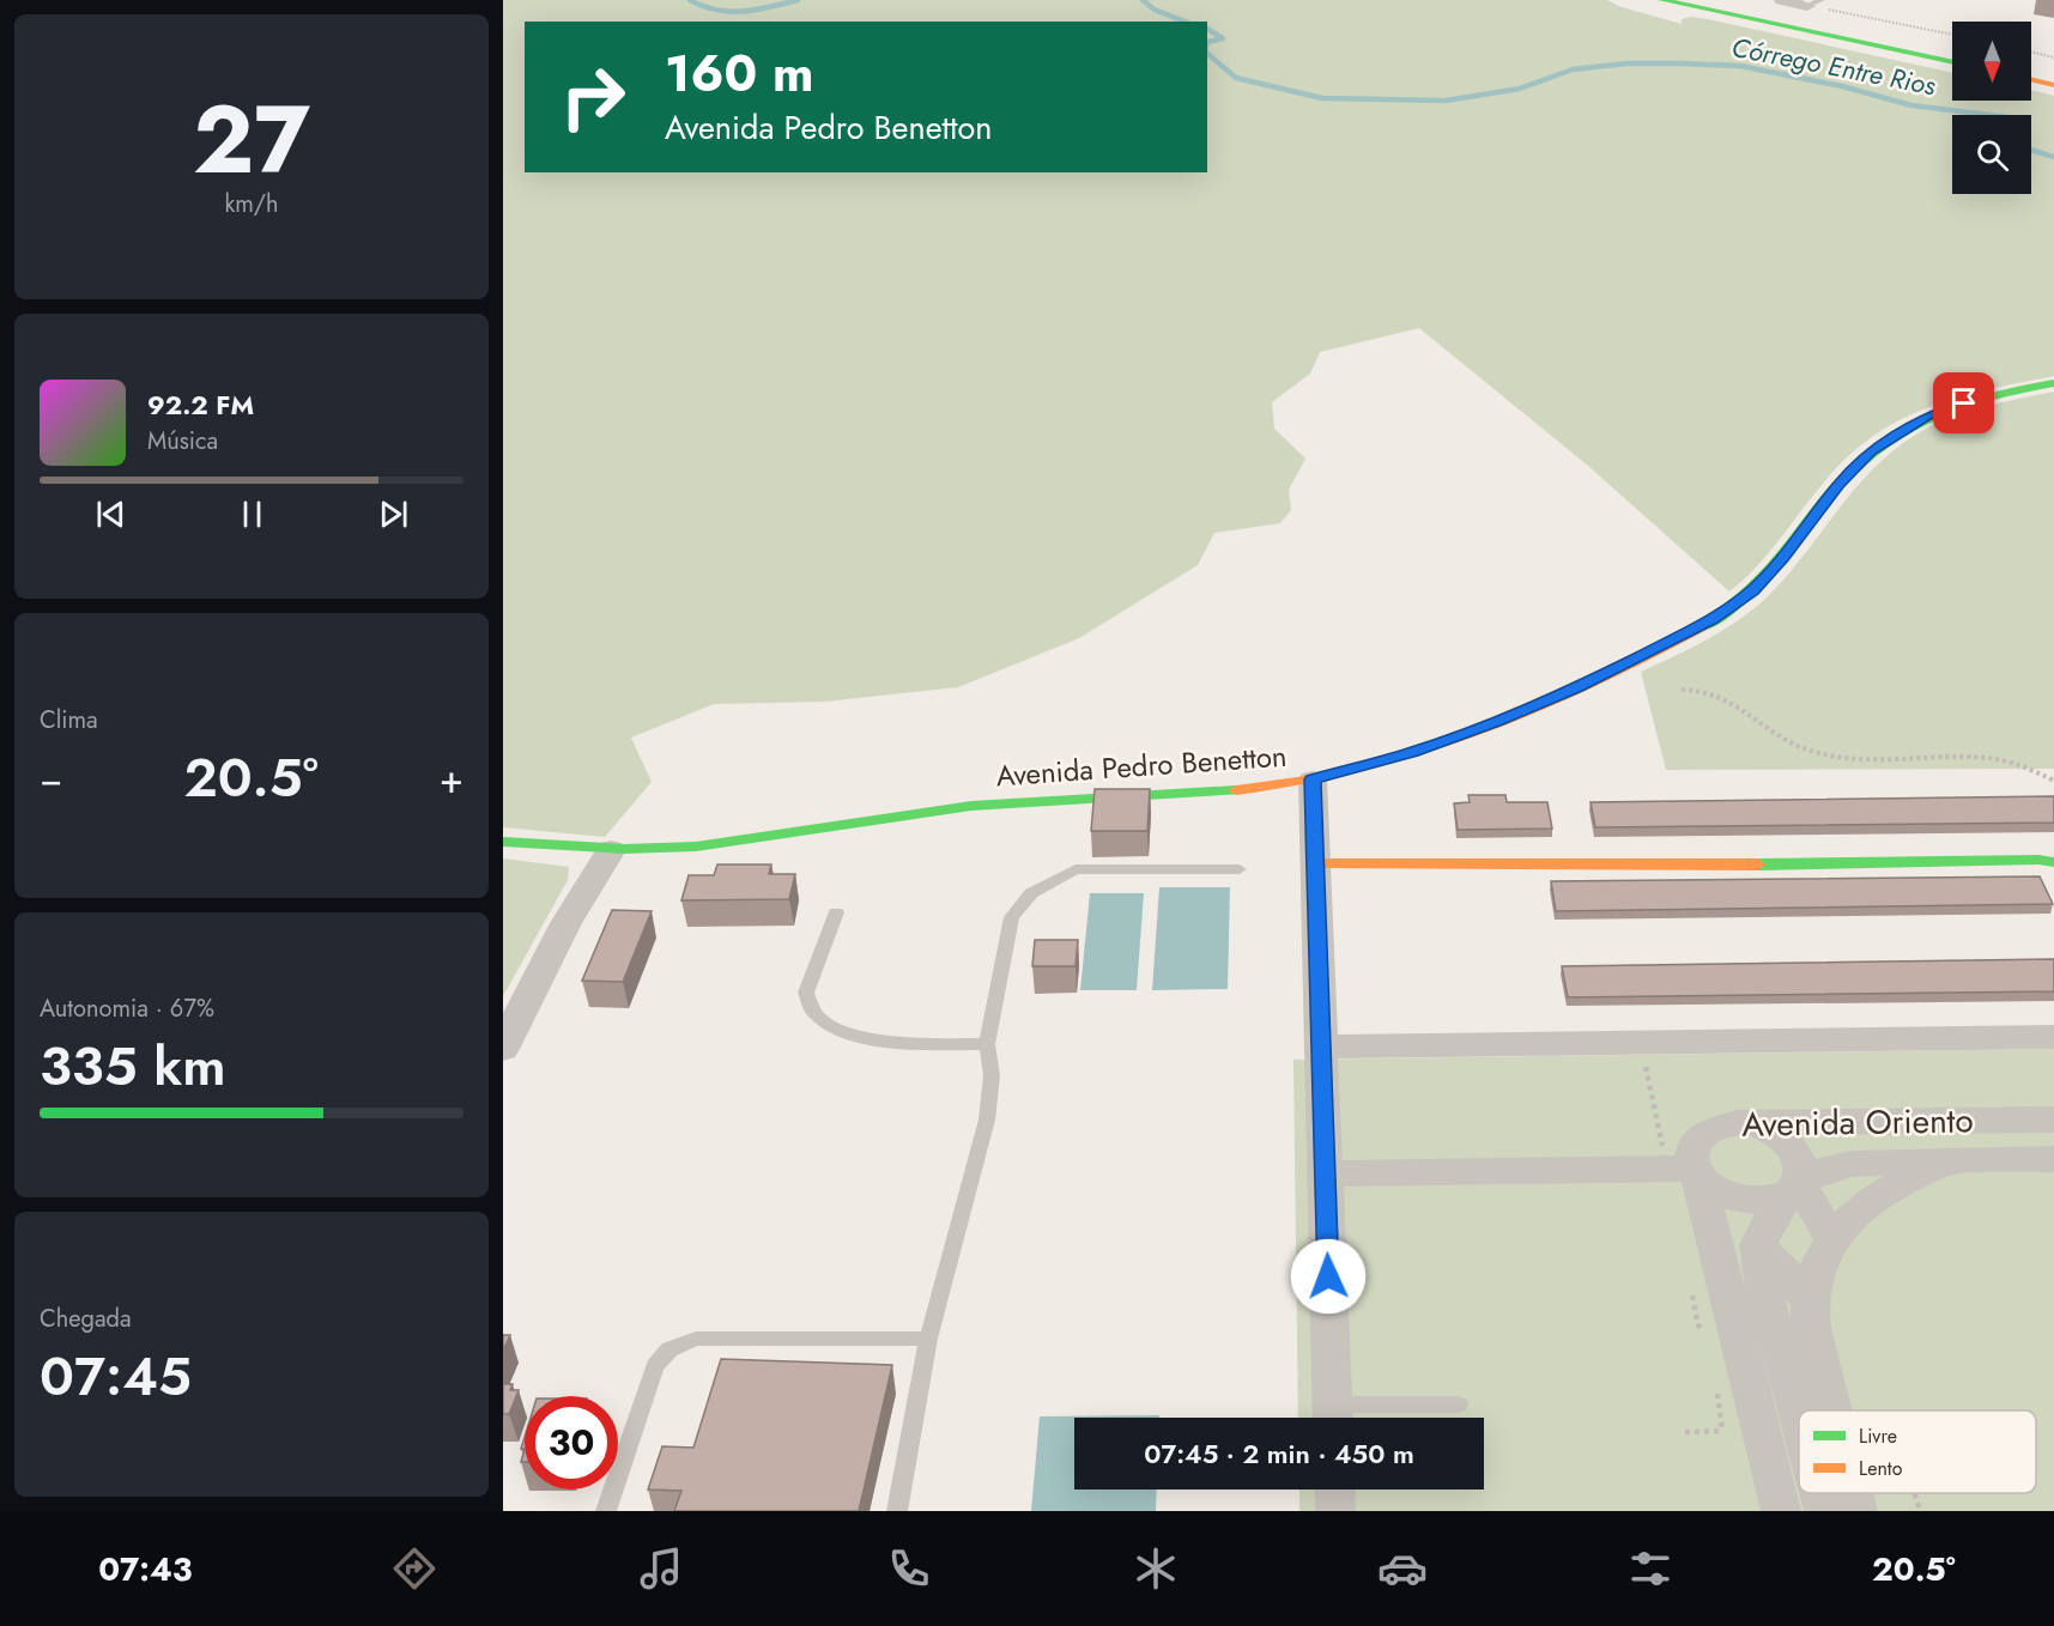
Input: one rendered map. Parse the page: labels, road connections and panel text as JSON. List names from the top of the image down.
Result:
{
  "streets": {
    "street": ["Avenida Pedro Benetton", "Avenida Oriento"]
  },
  "water": ["Córrego Entre Rios"],
  "legend": ["Livre", "Lento"],
  "north": "bottom",
  "page": {
    "tile": [
      ["27", "km/h"],
      "Clima",
      ["Autonomia · 67%", "335 km"],
      ["Chegada", "07:45"]
    ],
    "turn": ["160 m", "Avenida Pedro Benetton"],
    "song": ["92.2 FM", "Música"],
    "heat": ["−", "20.5°", "+"],
    "limit": "30",
    "trip": "07:45 · 2 min · 450 m",
    "tabs": ["07:43", "20.5°"]
  }
}
